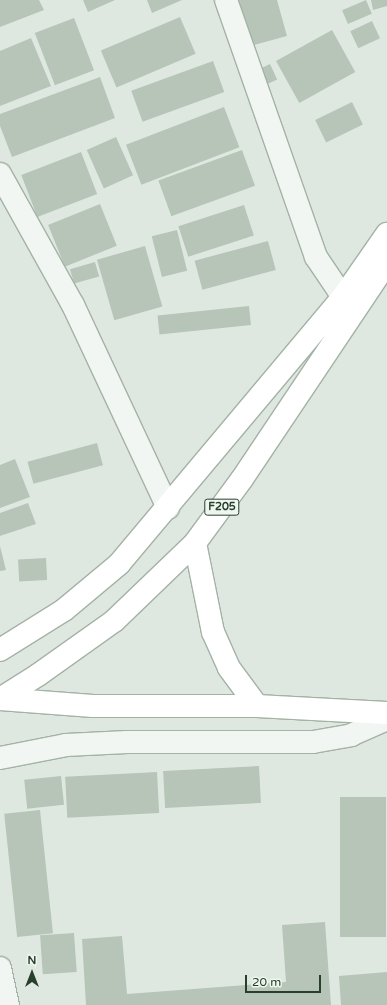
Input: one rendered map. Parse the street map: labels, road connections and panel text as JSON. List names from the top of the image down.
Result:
{
  "streets": {
    "main road": ["F205"]
  },
  "scale_bar": "20 m",
  "north": "top"
}
